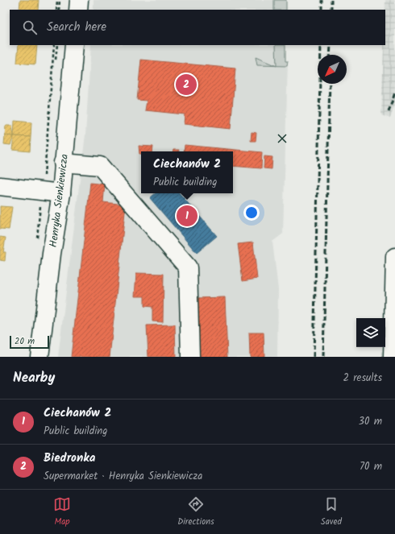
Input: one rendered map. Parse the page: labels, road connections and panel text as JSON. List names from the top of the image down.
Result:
{
  "streets": {
    "street": ["Henryka Sienkiewicza"]
  },
  "scale_bar": "20 m",
  "north": "bottom left",
  "page": {
    "search": "Search here",
    "pins": ["2", "1"],
    "popup": ["Ciechanów 2", "Public building"],
    "scale": "20 m",
    "heading": ["Nearby", "2 results"],
    "list": [
      {
        "mark": "1",
        "name": "Ciechanów 2",
        "note": "Public building",
        "value": "30 m"
      },
      {
        "mark": "2",
        "name": "Biedronka",
        "note": "Supermarket · Henryka Sienkiewicza",
        "value": "70 m"
      }
    ],
    "nav": ["Map", "Directions", "Saved"]
  }
}
